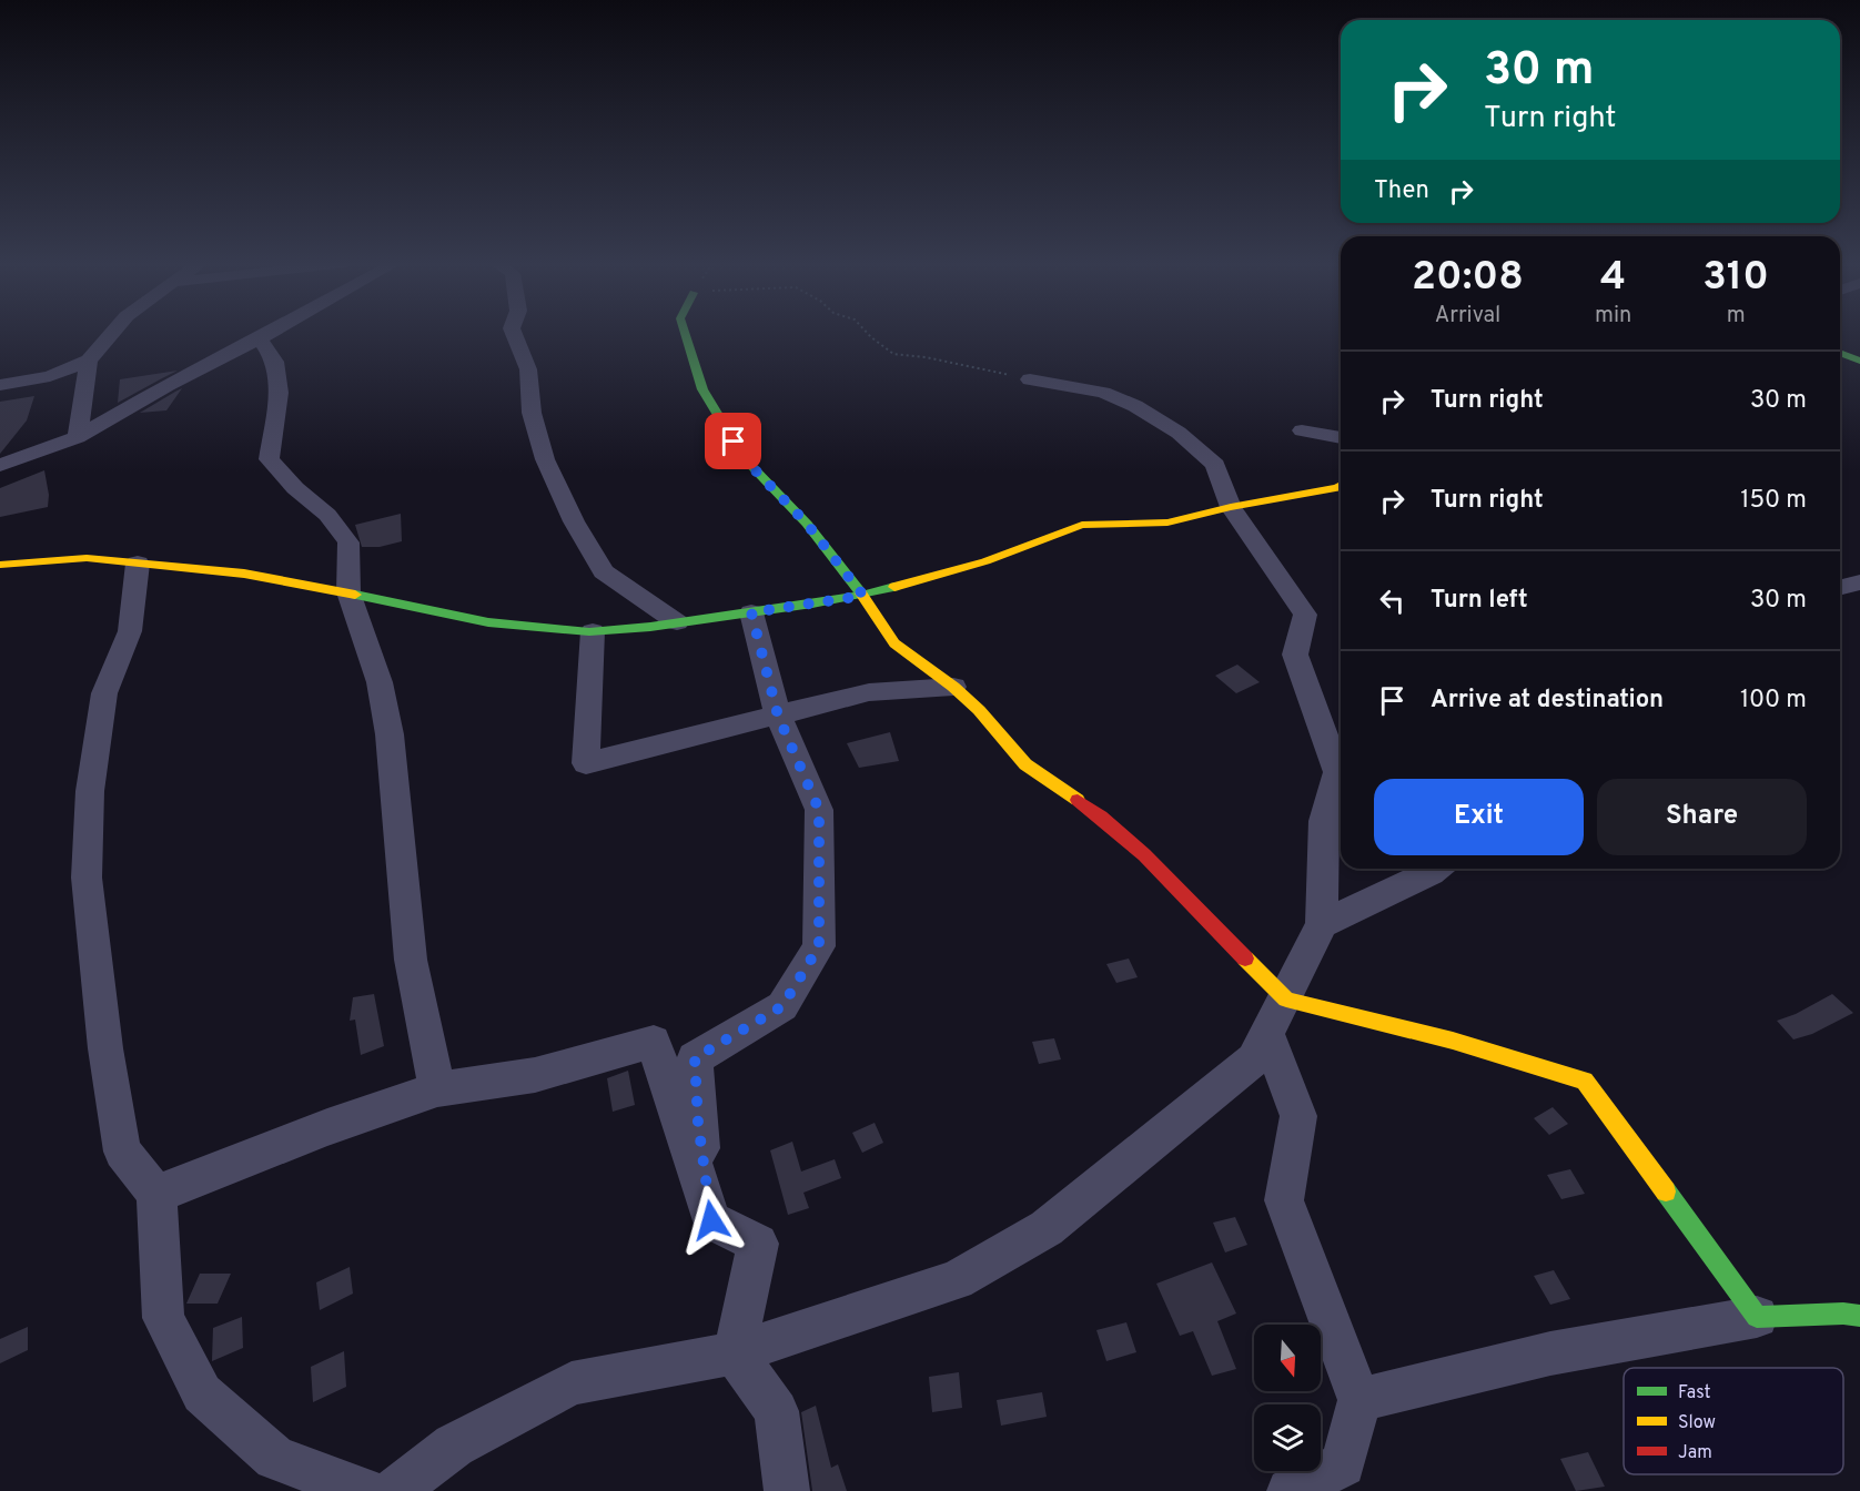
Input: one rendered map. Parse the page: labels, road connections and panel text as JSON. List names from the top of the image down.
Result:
{
  "legend": ["Fast", "Slow", "Jam"],
  "north": "bottom",
  "page": {
    "turn": ["30 m", "Turn right"],
    "then": "Then",
    "eta": [
      "20:08",
      "Arrival",
      "4",
      "min",
      "310",
      "m"
    ],
    "list": [
      {
        "name": "Turn right",
        "value": "30 m"
      },
      {
        "name": "Turn right",
        "value": "150 m"
      },
      {
        "name": "Turn left",
        "value": "30 m"
      },
      {
        "name": "Arrive at destination",
        "value": "100 m"
      }
    ],
    "buttons": ["Exit", "Share"]
  }
}
